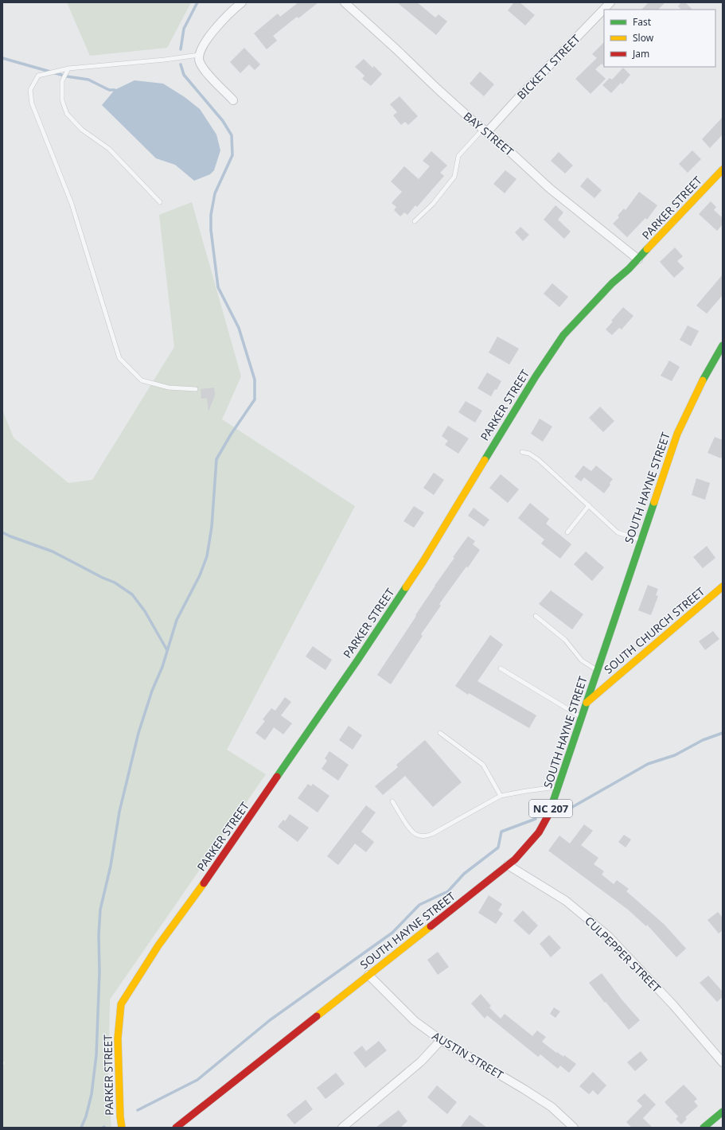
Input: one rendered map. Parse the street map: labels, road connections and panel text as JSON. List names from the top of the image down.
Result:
{
  "streets": {
    "street": [
      "BICKETT STREET",
      "BAY STREET",
      "PARKER STREET",
      "SOUTH HAYNE STREET",
      "SOUTH CHURCH STREET",
      "NC 207",
      "CULPEPPER STREET",
      "AUSTIN STREET"
    ]
  },
  "crossings": [
    ["BICKETT STREET", "BAY STREET"],
    ["BAY STREET", "PARKER STREET"],
    ["SOUTH HAYNE STREET", "SOUTH CHURCH STREET"],
    ["SOUTH HAYNE STREET", "CULPEPPER STREET"],
    ["SOUTH HAYNE STREET", "AUSTIN STREET"]
  ],
  "legend": ["Fast", "Slow", "Jam"]
}
